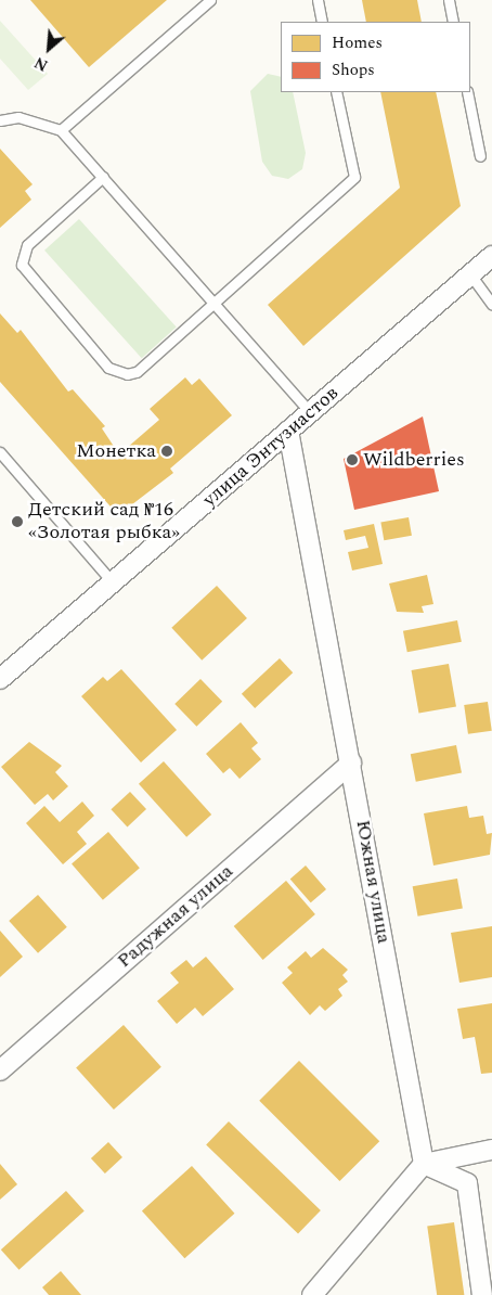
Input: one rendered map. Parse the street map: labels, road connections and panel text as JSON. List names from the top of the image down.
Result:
{
  "streets": {
    "street": ["улица Энтузиастов", "Южная улица", "Радужная улица"]
  },
  "crossings": [
    ["улица Энтузиастов", "Южная улица"],
    ["Южная улица", "Радужная улица"]
  ],
  "places": ["Монетка", "Wildberries", "Детский сад №16 «Золотая рыбка»"],
  "legend": ["Homes", "Shops"],
  "north": "bottom left"
}
